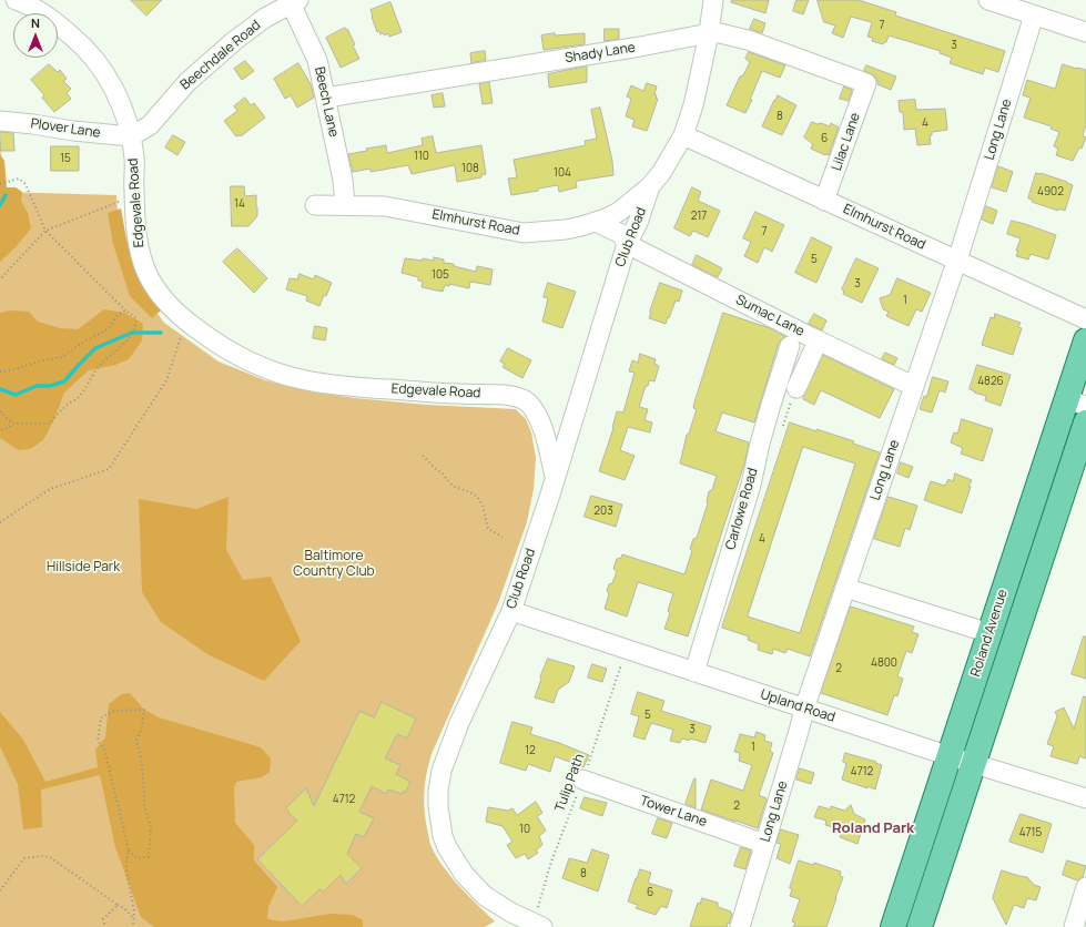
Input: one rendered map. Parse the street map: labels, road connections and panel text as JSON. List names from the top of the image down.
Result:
{
  "streets": {
    "main road": ["Roland Avenue"],
    "street": [
      "Shady Lane",
      "Beechdale Road",
      "Beech Lane",
      "Plover Lane",
      "Long Lane",
      "Lilac Lane",
      "Edgevale Road",
      "Elmhurst Road",
      "Club Road",
      "Sumac Lane",
      "Carlowe Road",
      "Upland Road",
      "Tower Lane"
    ],
    "path": ["Tulip Path"]
  },
  "crossings": [
    ["Shady Lane", "Beech Lane"],
    ["Shady Lane", "Lilac Lane"],
    ["Shady Lane", "Club Road"],
    ["Beechdale Road", "Beech Lane"],
    ["Beechdale Road", "Plover Lane"],
    ["Beechdale Road", "Edgevale Road"],
    ["Beech Lane", "Elmhurst Road"],
    ["Plover Lane", "Edgevale Road"],
    ["Long Lane", "Elmhurst Road"],
    ["Long Lane", "Sumac Lane"],
    ["Long Lane", "Upland Road"],
    ["Long Lane", "Tower Lane"],
    ["Lilac Lane", "Elmhurst Road"],
    ["Edgevale Road", "Club Road"],
    ["Elmhurst Road", "Club Road"],
    ["Club Road", "Sumac Lane"],
    ["Club Road", "Upland Road"],
    ["Club Road", "Tulip Path"],
    ["Carlowe Road", "Upland Road"],
    ["Roland Avenue", "Upland Road"],
    ["Tulip Path", "Tower Lane"]
  ],
  "districts": ["Roland Park"],
  "parks": ["Baltimore Country Club", "Hillside Park"],
  "house_numbers": [
    "7",
    "3",
    "8",
    "4",
    "6",
    "110",
    "15",
    "108",
    "104",
    "4902",
    "14",
    "217",
    "7",
    "5",
    "105",
    "3",
    "1",
    "4826",
    "203",
    "4",
    "4800",
    "2",
    "5",
    "3",
    "1",
    "12",
    "4712",
    "4712",
    "2",
    "10",
    "4715",
    "8",
    "6"
  ],
  "north": "top"
}
